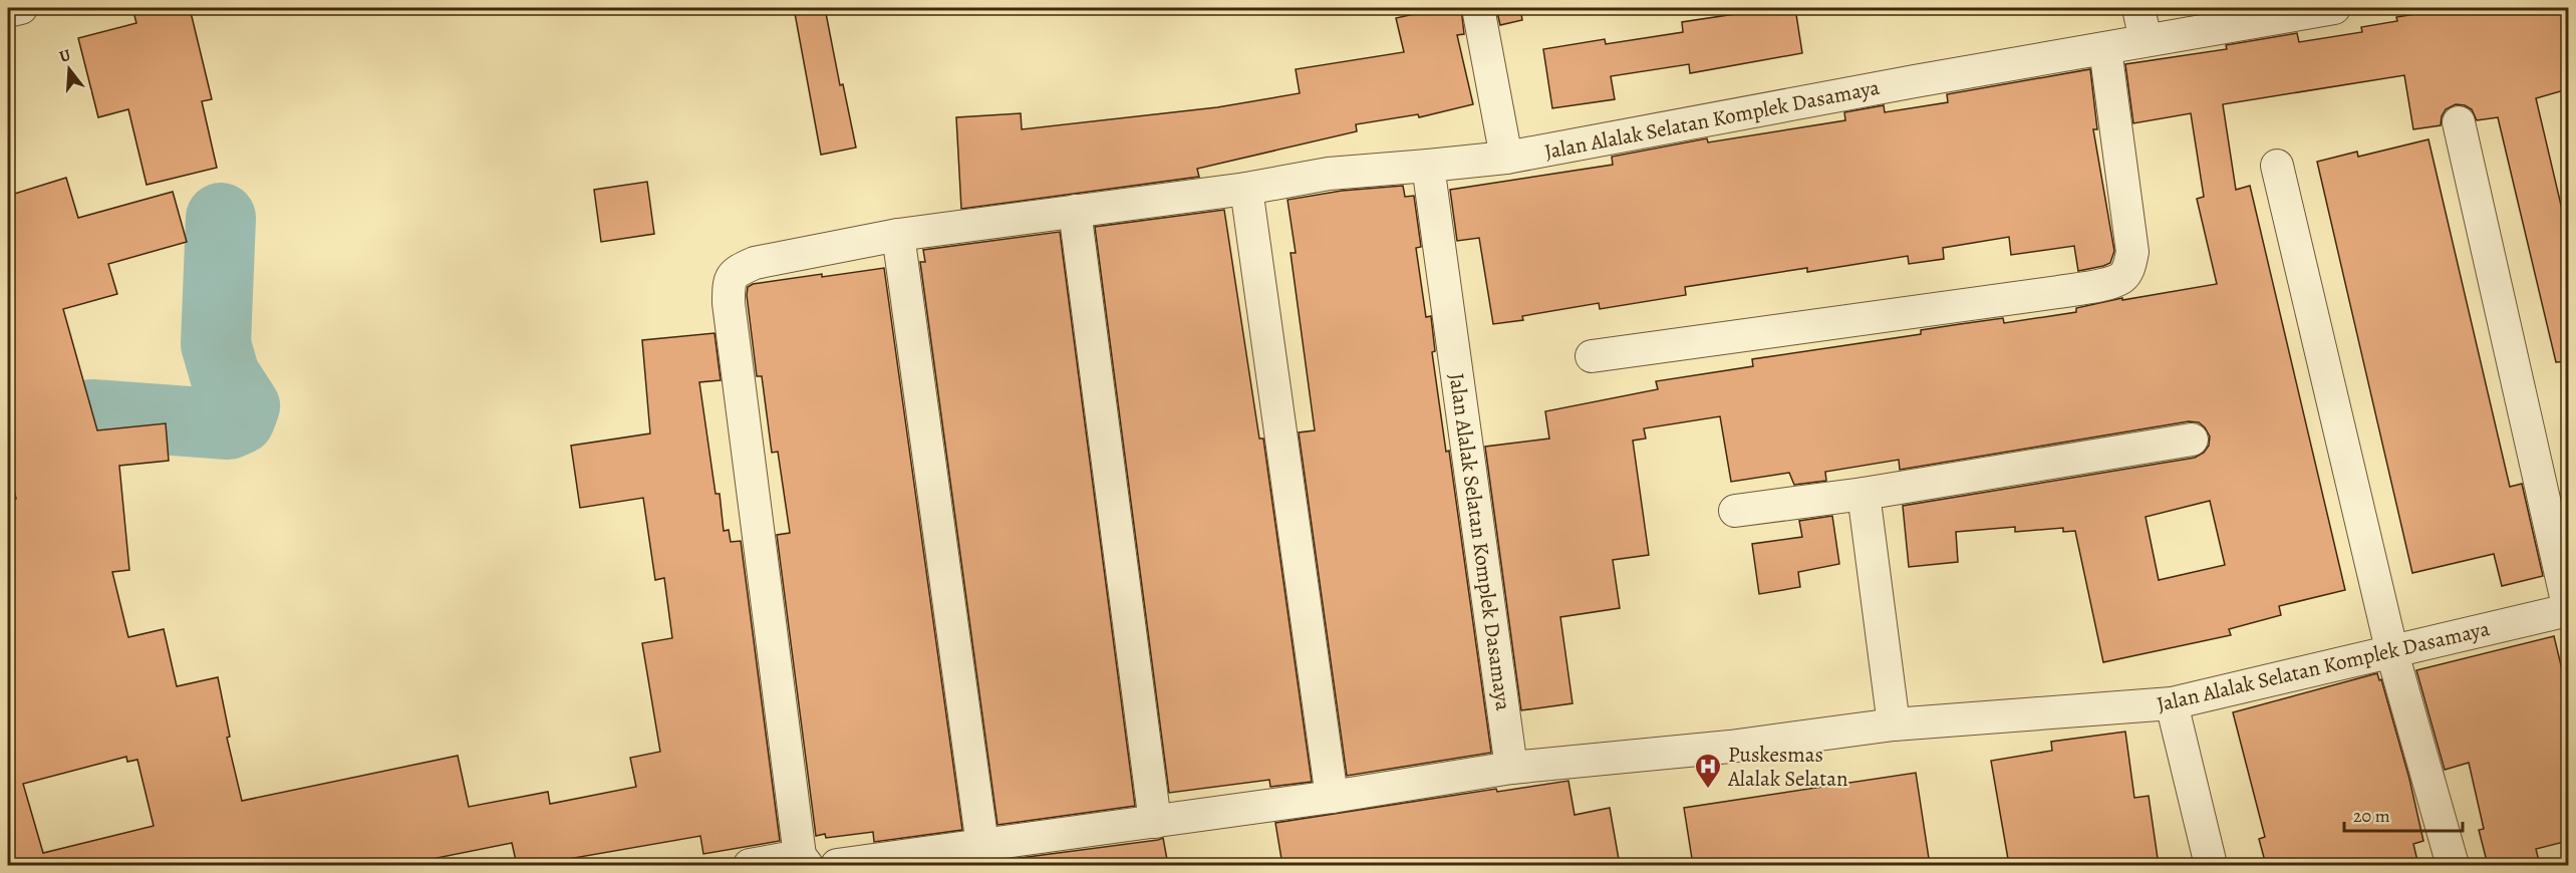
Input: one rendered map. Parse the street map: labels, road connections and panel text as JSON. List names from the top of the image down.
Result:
{
  "streets": {
    "street": ["Jalan Alalak Selatan Komplek Dasamaya"]
  },
  "places": {
    "hospital": ["Puskesmas Alalak Selatan"]
  },
  "scale_bar": "20 m",
  "north": "top"
}
